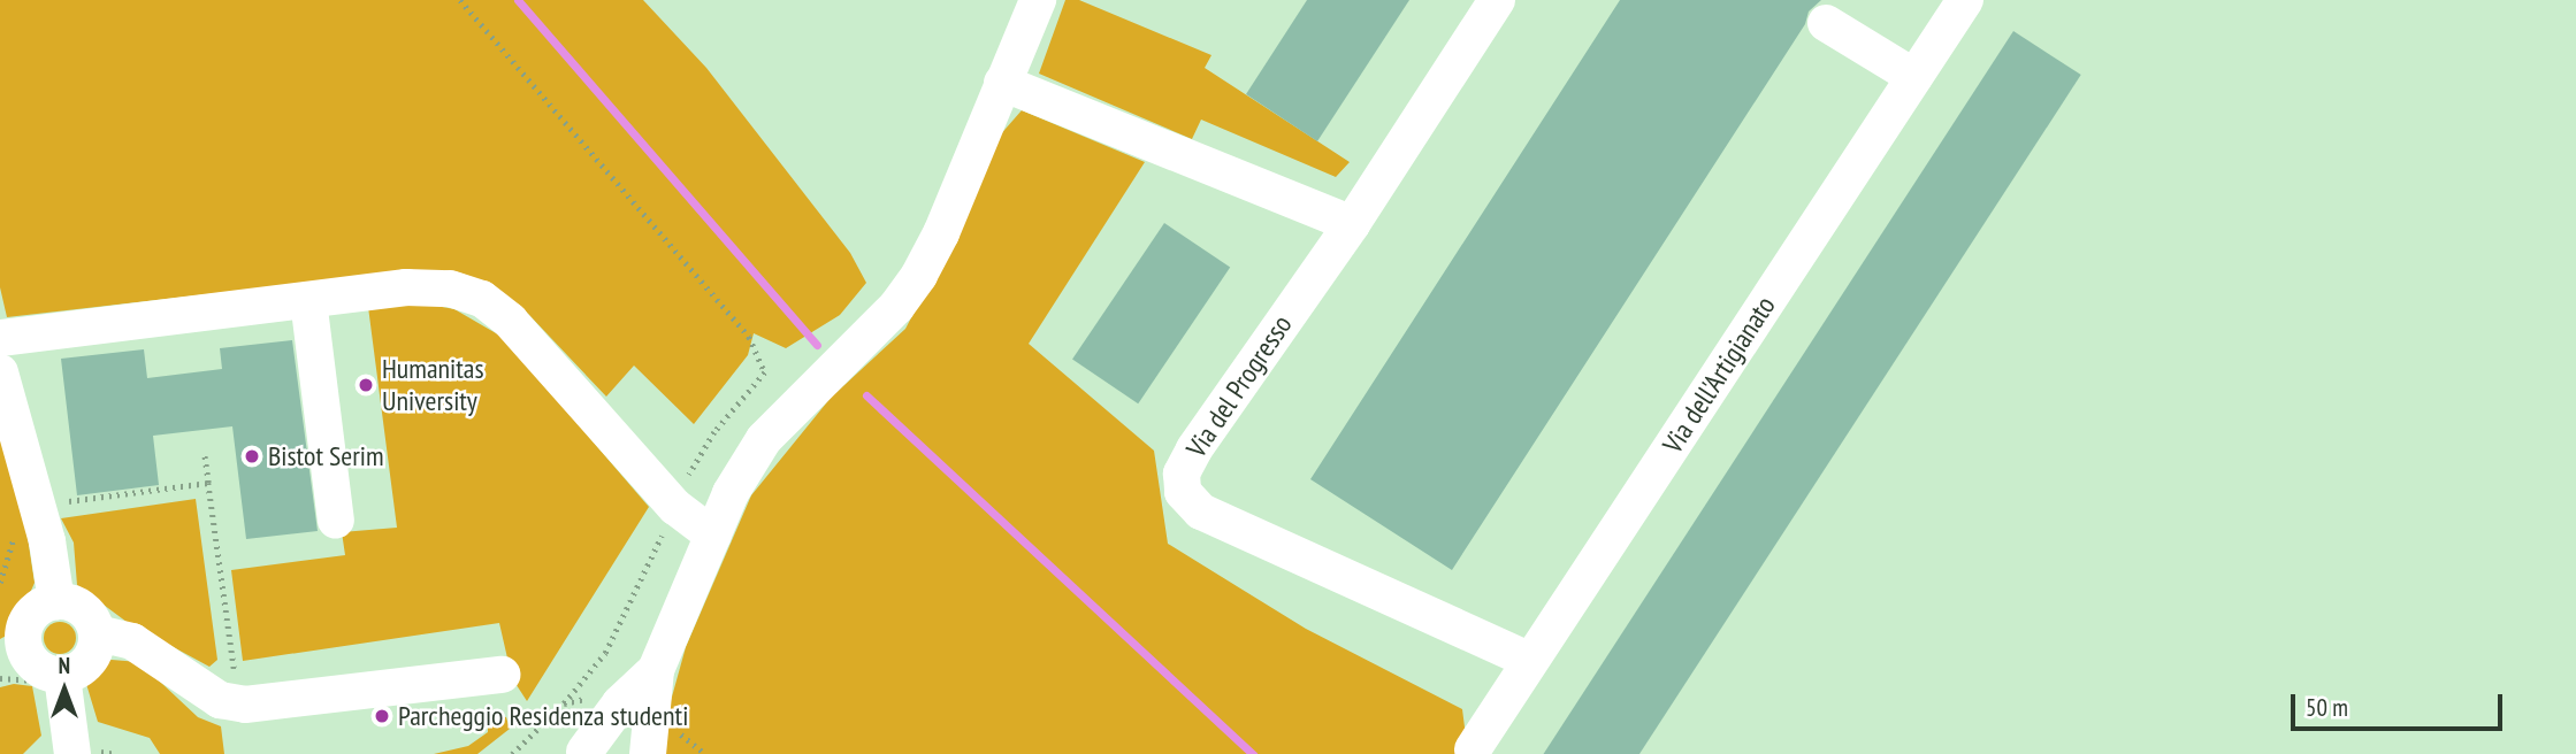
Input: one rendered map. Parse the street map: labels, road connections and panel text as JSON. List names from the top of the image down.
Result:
{
  "streets": {
    "street": ["Via dell'Artigianato", "Via del Progresso"]
  },
  "crossings": [
    ["Via dell'Artigianato", "Via del Progresso"]
  ],
  "places": ["Humanitas University", "Bistot Serim", "Parcheggio Residenza studenti"],
  "scale_bar": "50 m",
  "north": "top"
}
